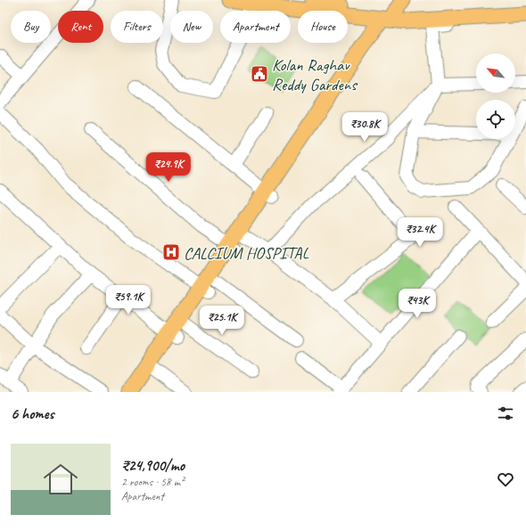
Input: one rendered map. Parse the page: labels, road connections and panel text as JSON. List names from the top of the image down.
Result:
{
  "places": {
    "public building": ["Kolan Raghav Reddy Gardens"],
    "hospital": ["CALCIUM HOSPITAL"]
  },
  "north": "top left",
  "page": {
    "chip": [
      "Buy",
      "Rent",
      "Filters",
      "New",
      "Apartment",
      "House"
    ],
    "price": [
      "₹30.8K",
      "₹24.9K",
      "₹32.4K",
      "₹59.1K",
      "₹43K",
      "₹25.1K"
    ],
    "heading": "6 homes",
    "list": [
      {
        "name": "₹24,900/mo",
        "note": "2 rooms · 58 m² · Apartment"
      }
    ]
  }
}
